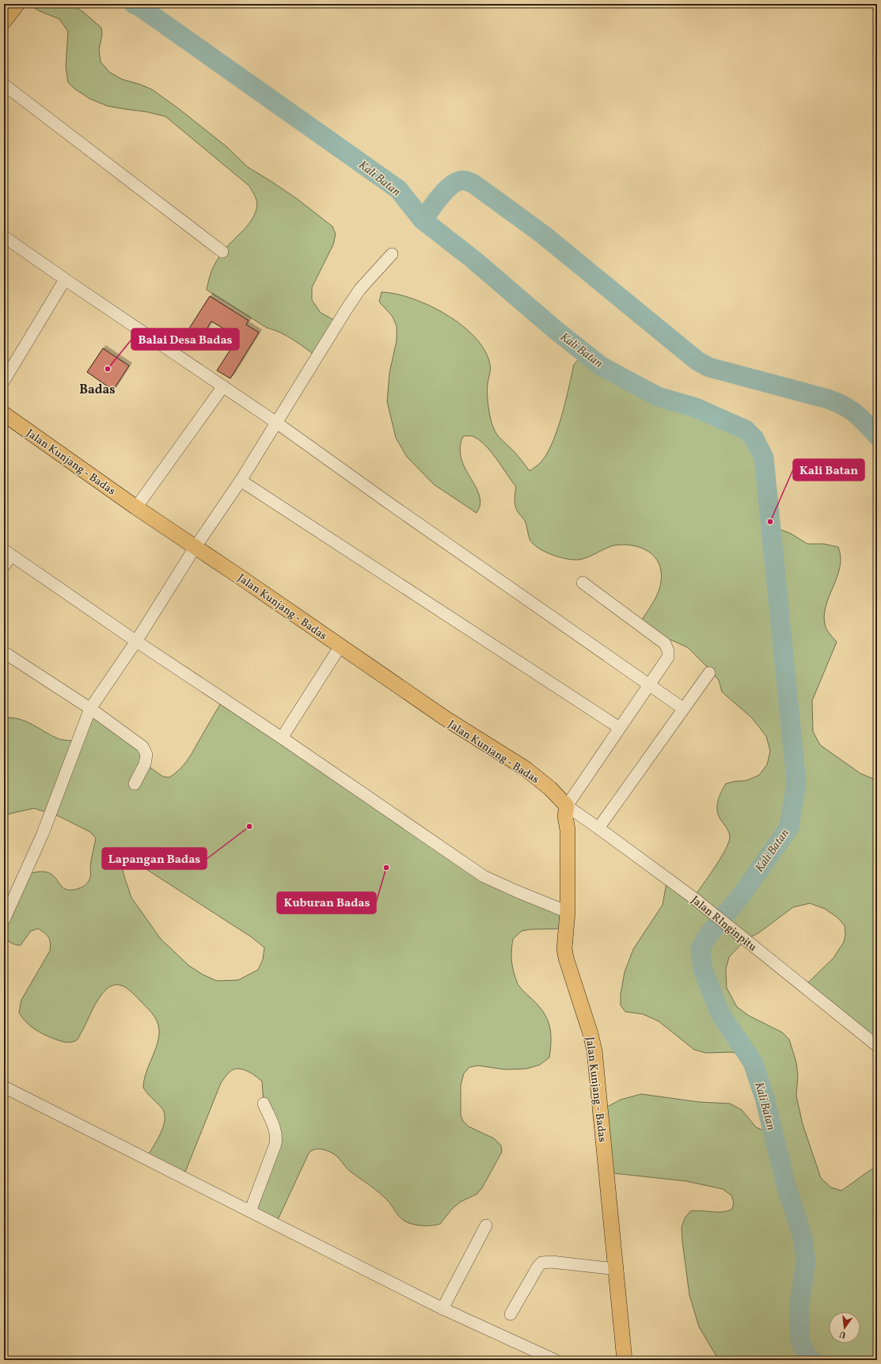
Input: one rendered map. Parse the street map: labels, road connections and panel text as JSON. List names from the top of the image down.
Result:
{
  "streets": {
    "main road": ["Jalan Kunjang - Badas"],
    "street": ["Jalan RInginpitu"]
  },
  "crossings": [
    ["Jalan Kunjang - Badas", "Jalan RInginpitu"]
  ],
  "districts": ["Badas"],
  "water": ["Kali Batan"],
  "places": [
    "Balai Desa Badas",
    "Kali Batan",
    "Lapangan Badas",
    "Kuburan Badas"
  ],
  "north": "bottom"
}
